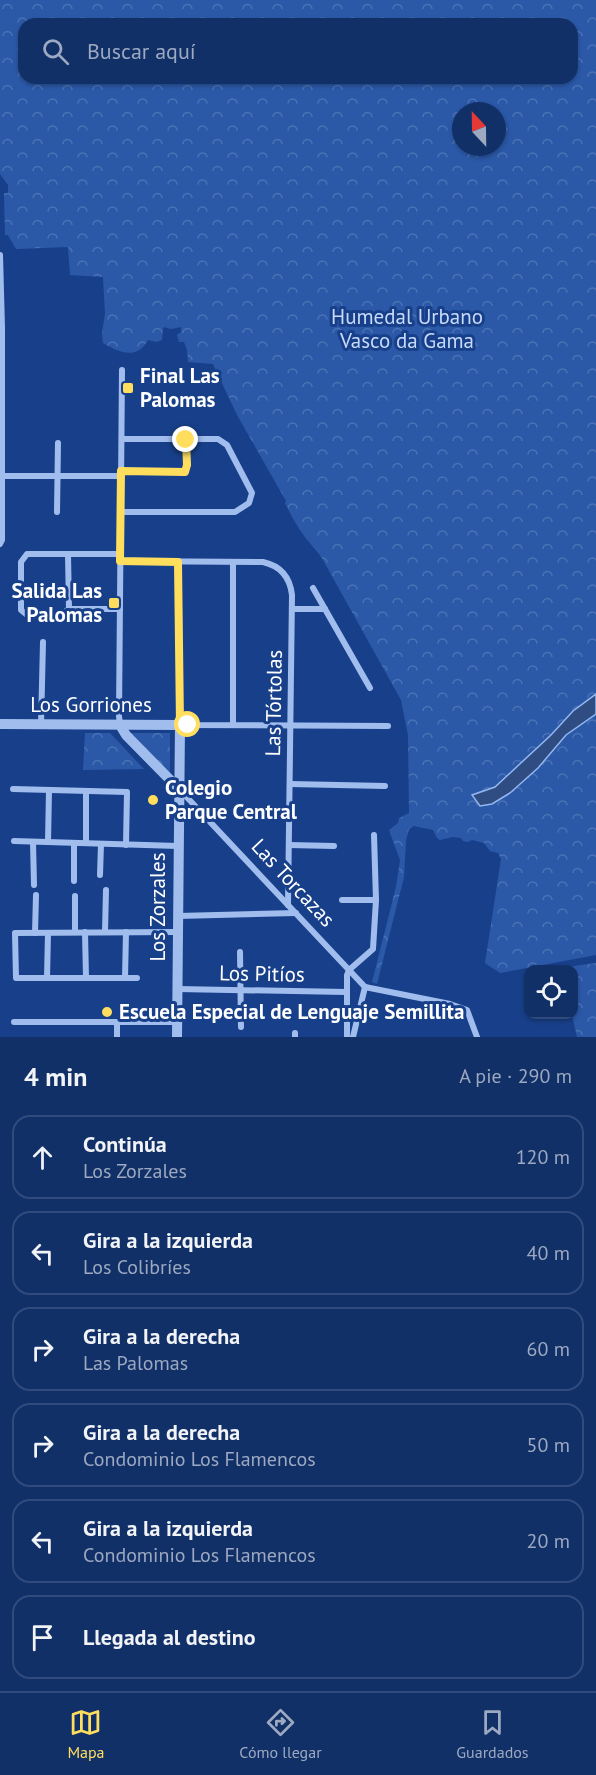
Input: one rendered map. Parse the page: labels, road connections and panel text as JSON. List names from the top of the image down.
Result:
{
  "streets": {
    "street": [
      "Las Tórtolas",
      "Los Gorriones",
      "Las Torcazas",
      "Los Zorzales",
      "Los Pitíos"
    ]
  },
  "crossings": [
    ["Las Tórtolas", "Los Gorriones"],
    ["Las Tórtolas", "Las Torcazas"],
    ["Los Gorriones", "Las Torcazas"],
    ["Los Gorriones", "Los Zorzales"],
    ["Las Torcazas", "Los Zorzales"],
    ["Los Zorzales", "Los Pitíos"]
  ],
  "parks": ["Humedal Urbano Vasco da Gama"],
  "places": {
    "transit": ["Final Las Palomas", "Salida Las Palomas"],
    "other": ["Colegio Parque Central", "Escuela Especial de Lenguaje Semillita"]
  },
  "north": "top",
  "page": {
    "search": "Buscar aquí",
    "heading": ["4 min", "A pie · 290 m"],
    "list": [
      ["Continúa", "Los Zorzales", "120 m"],
      ["Gira a la izquierda", "Los Colibríes", "40 m"],
      ["Gira a la derecha", "Las Palomas", "60 m"],
      ["Gira a la derecha", "Condominio Los Flamencos", "50 m"],
      ["Gira a la izquierda", "Condominio Los Flamencos", "20 m"],
      "Llegada al destino"
    ],
    "nav": ["Mapa", "Cómo llegar", "Guardados"]
  }
}
